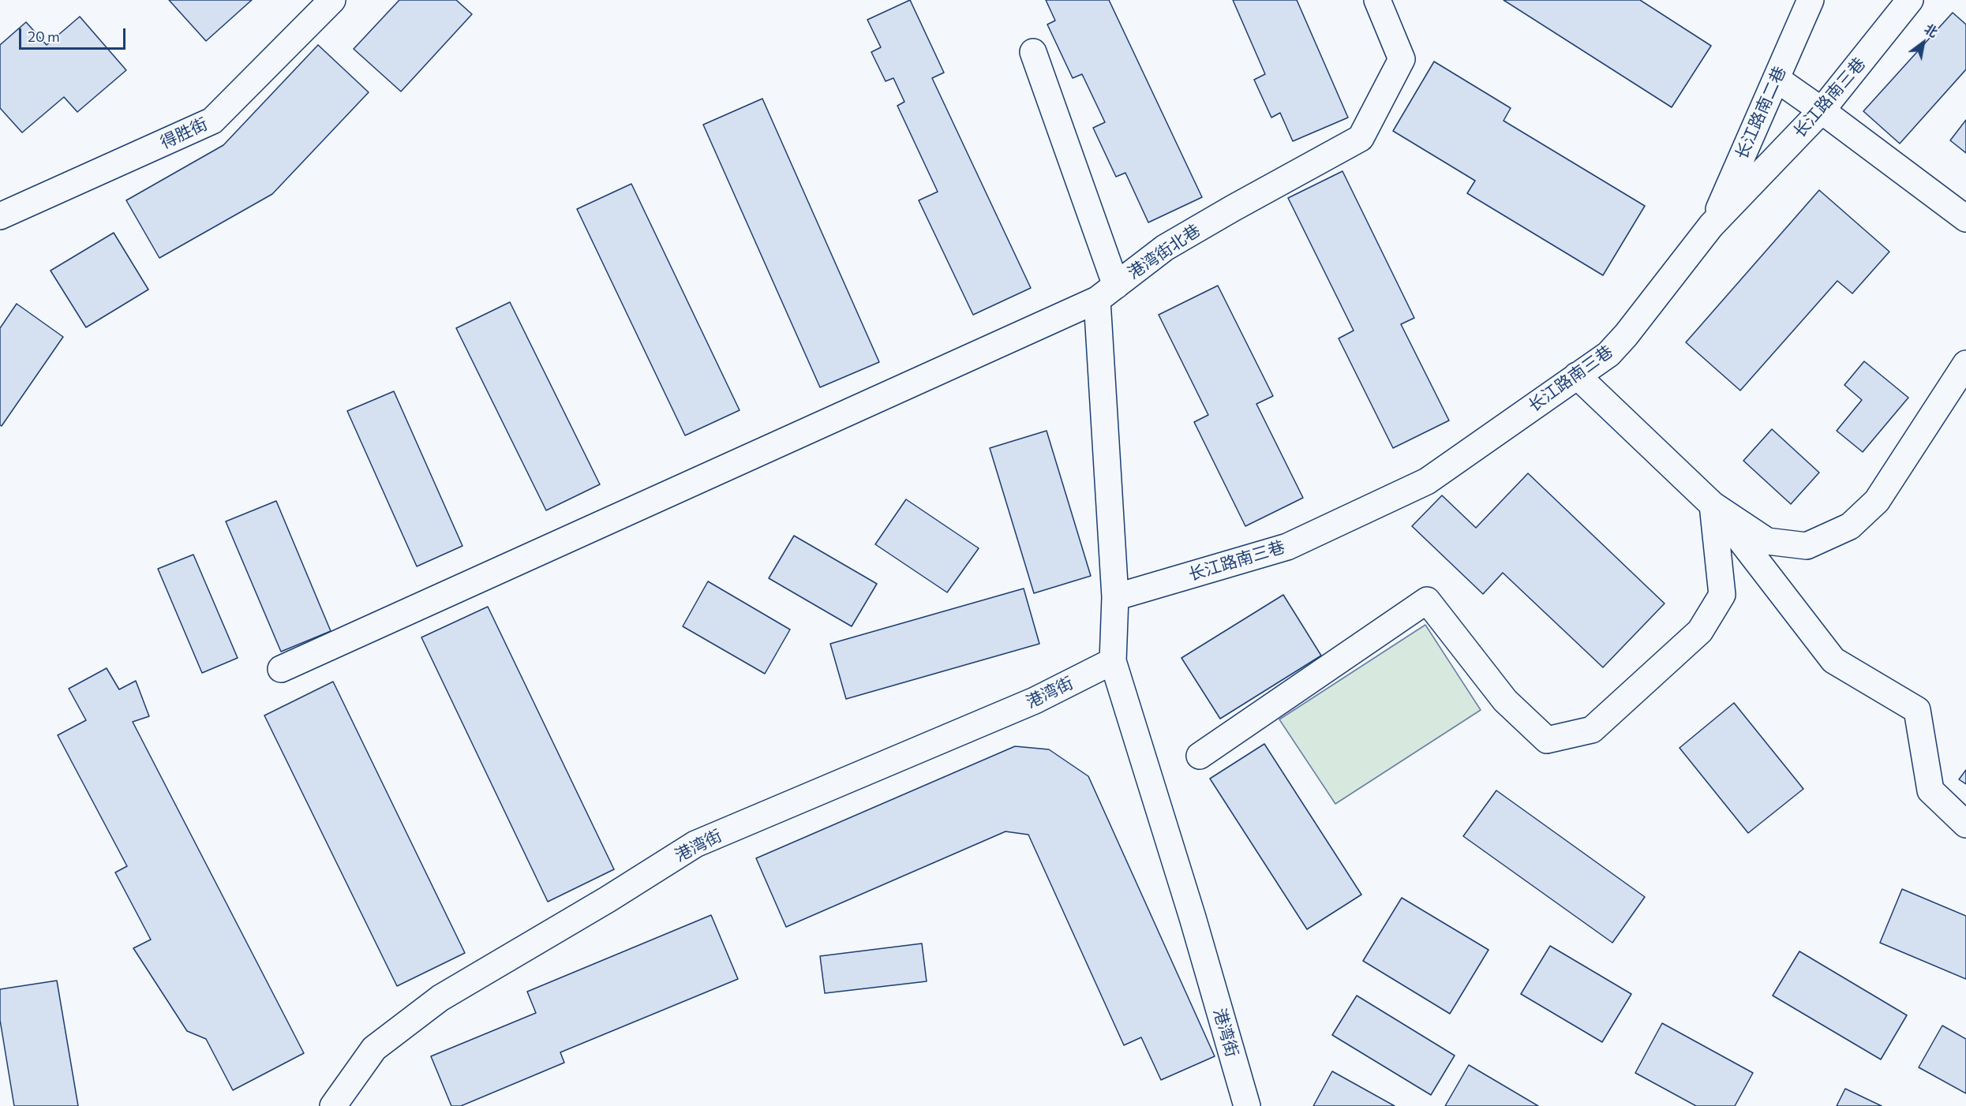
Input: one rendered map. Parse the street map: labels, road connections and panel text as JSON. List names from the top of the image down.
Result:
{
  "streets": {
    "street": [
      "长江路南三巷",
      "长江路南二巷",
      "得胜街",
      "港湾街北巷",
      "港湾街"
    ]
  },
  "crossings": [
    ["长江路南三巷", "长江路南二巷"],
    ["长江路南三巷", "港湾街"]
  ],
  "scale_bar": "20 m",
  "north": "top right"
}
